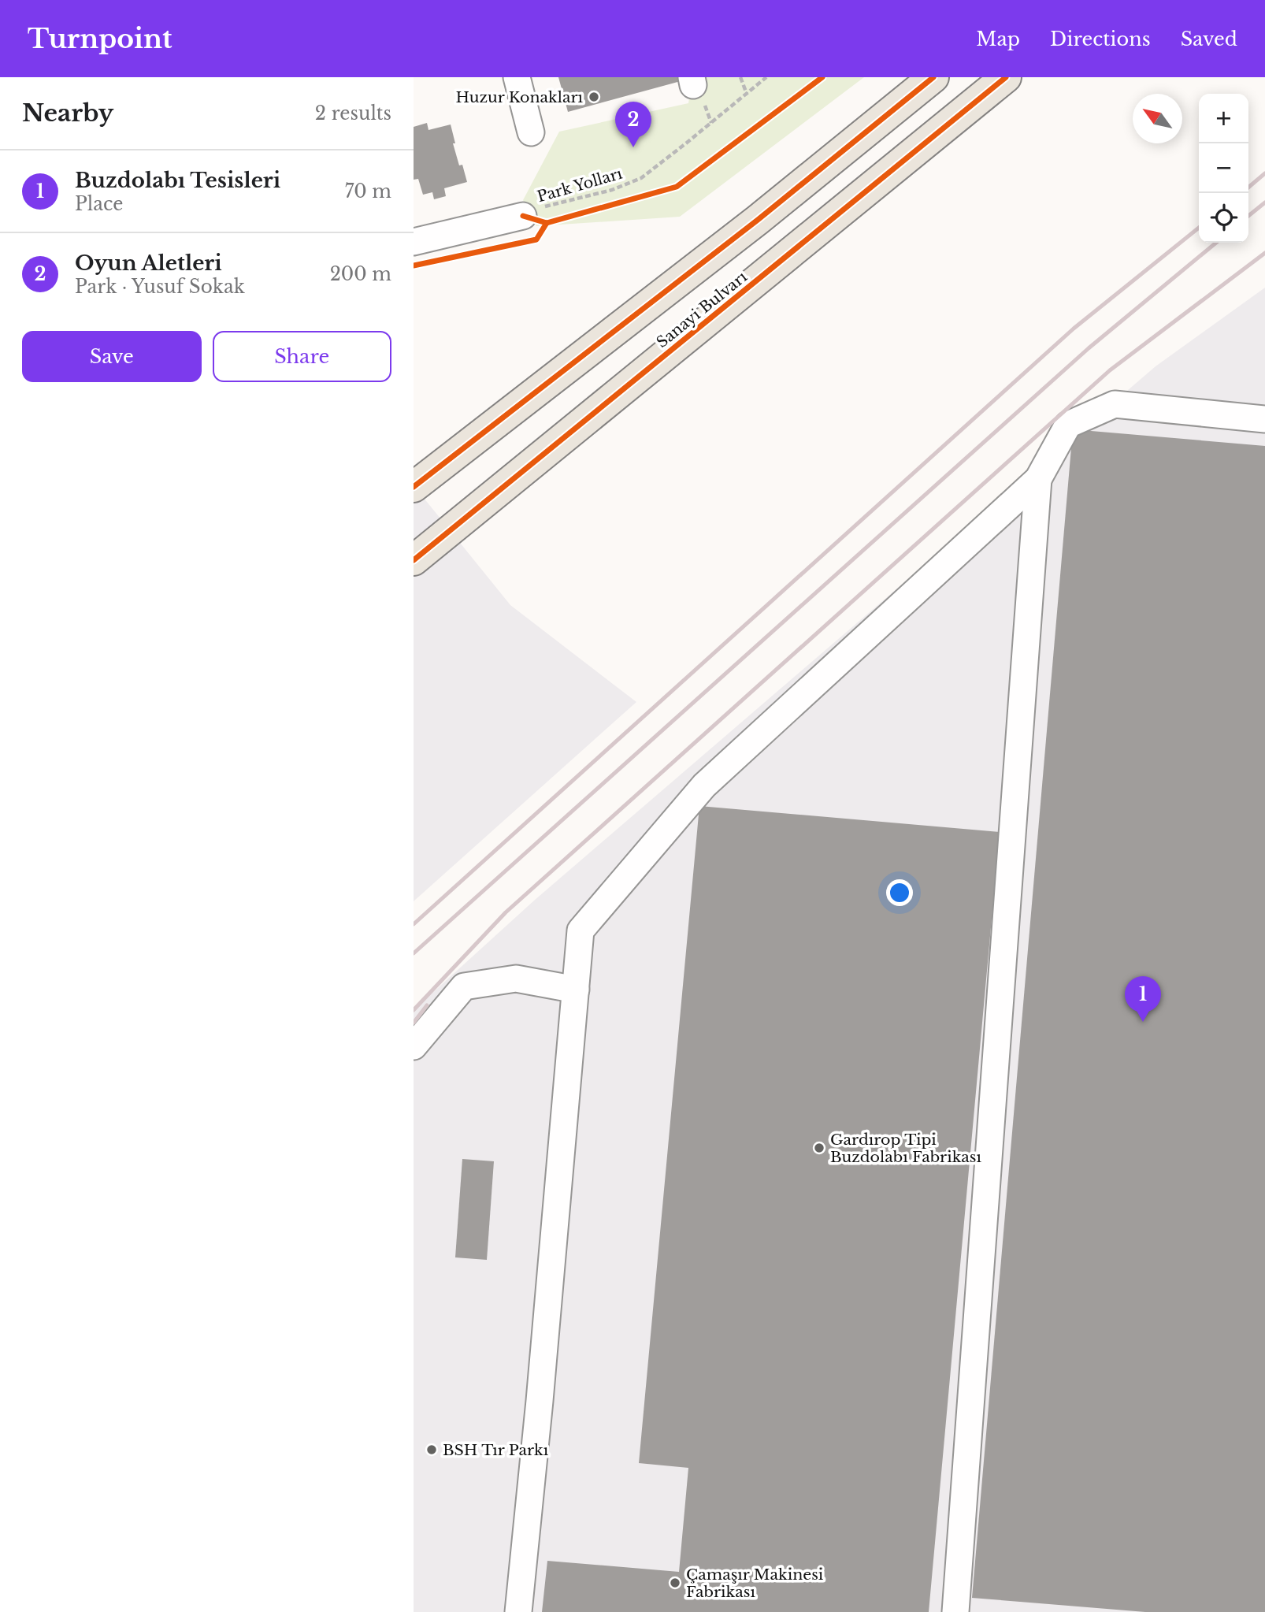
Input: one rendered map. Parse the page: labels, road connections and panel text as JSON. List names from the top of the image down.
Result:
{
  "streets": {
    "main road": ["Sanayi Bulvarı"],
    "path": ["Park Yolları"]
  },
  "places": [
    "Huzur Konakları",
    "Gardırop Tipi Buzdolabı Fabrikası",
    "BSH Tır Parkı",
    "Çamaşır Makinesi Fabrikası"
  ],
  "north": "top left",
  "page": {
    "header": "Turnpoint",
    "nav": ["Map", "Directions", "Saved"],
    "heading": ["Nearby", "2 results"],
    "map_buttons": ["+", "−"],
    "pins": ["2", "1"],
    "list": [
      {
        "mark": "1",
        "name": "Buzdolabı Tesisleri",
        "note": "Place",
        "value": "70 m"
      },
      {
        "mark": "2",
        "name": "Oyun Aletleri",
        "note": "Park · Yusuf Sokak",
        "value": "200 m"
      }
    ],
    "buttons": ["Save", "Share"]
  }
}
